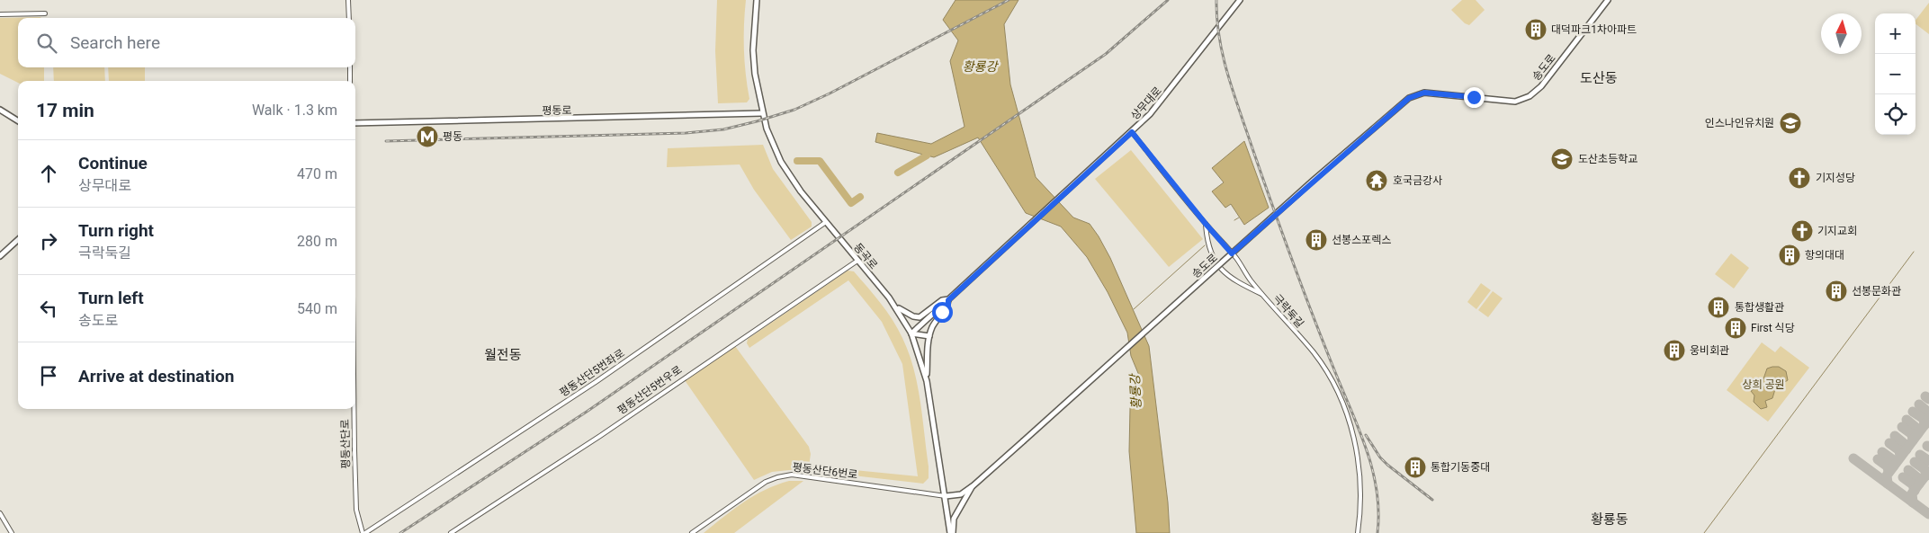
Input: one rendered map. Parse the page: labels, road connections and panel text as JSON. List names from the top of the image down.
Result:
{
  "streets": {
    "main road": [
      "송도로",
      "상무대로",
      "평동로",
      "동곡로"
    ],
    "street": [
      "극락둑길",
      "평동산단5번좌로",
      "평동산단5번우로",
      "평동산단로",
      "평동산단6번로"
    ]
  },
  "crossings": [
    ["송도로", "동곡로"],
    ["송도로", "극락둑길"],
    ["송도로", "평동산단6번로"],
    ["상무대로", "동곡로"],
    ["상무대로", "극락둑길"],
    ["평동로", "동곡로"],
    ["동곡로", "평동산단5번좌로"],
    ["동곡로", "평동산단5번우로"],
    ["동곡로", "평동산단6번로"],
    ["평동산단5번좌로", "평동산단로"]
  ],
  "districts": ["도산동", "월전동", "황룡동"],
  "water": ["황룡강"],
  "parks": ["상희 공원"],
  "places": {
    "building": [
      "대덕파크1차아파트",
      "선봉스포렉스",
      "항의대대",
      "선봉문화관",
      "통합생활관",
      "First 식당",
      "웅비회관",
      "통합기동중대"
    ],
    "school or university": ["인스나인유치원", "도산초등학교"],
    "metro station": ["평동"],
    "church": ["기지성당", "기지교회"],
    "temple": ["호국금강사"]
  },
  "north": "top",
  "page": {
    "map_buttons": ["+", "−"],
    "search": "Search here",
    "heading": ["17 min", "Walk · 1.3 km"],
    "list": [
      ["Continue", "상무대로", "470 m"],
      ["Turn right", "극락둑길", "280 m"],
      ["Turn left", "송도로", "540 m"],
      "Arrive at destination"
    ]
  }
}
